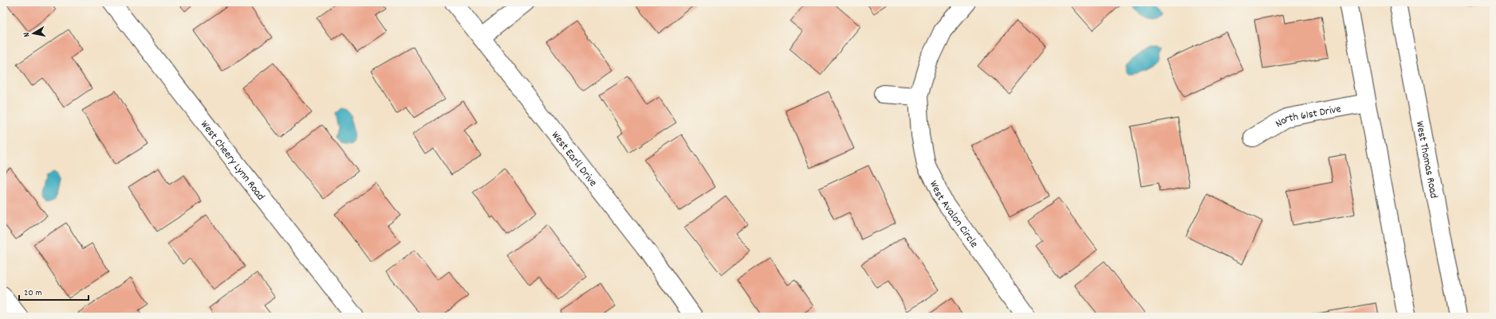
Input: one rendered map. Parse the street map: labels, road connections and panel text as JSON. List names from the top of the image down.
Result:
{
  "streets": {
    "street": [
      "North 61st Drive",
      "West Earll Drive",
      "West Thomas Road",
      "West Cheery Lynn Road",
      "West Avalon Circle"
    ]
  },
  "scale_bar": "20 m",
  "north": "left"
}
